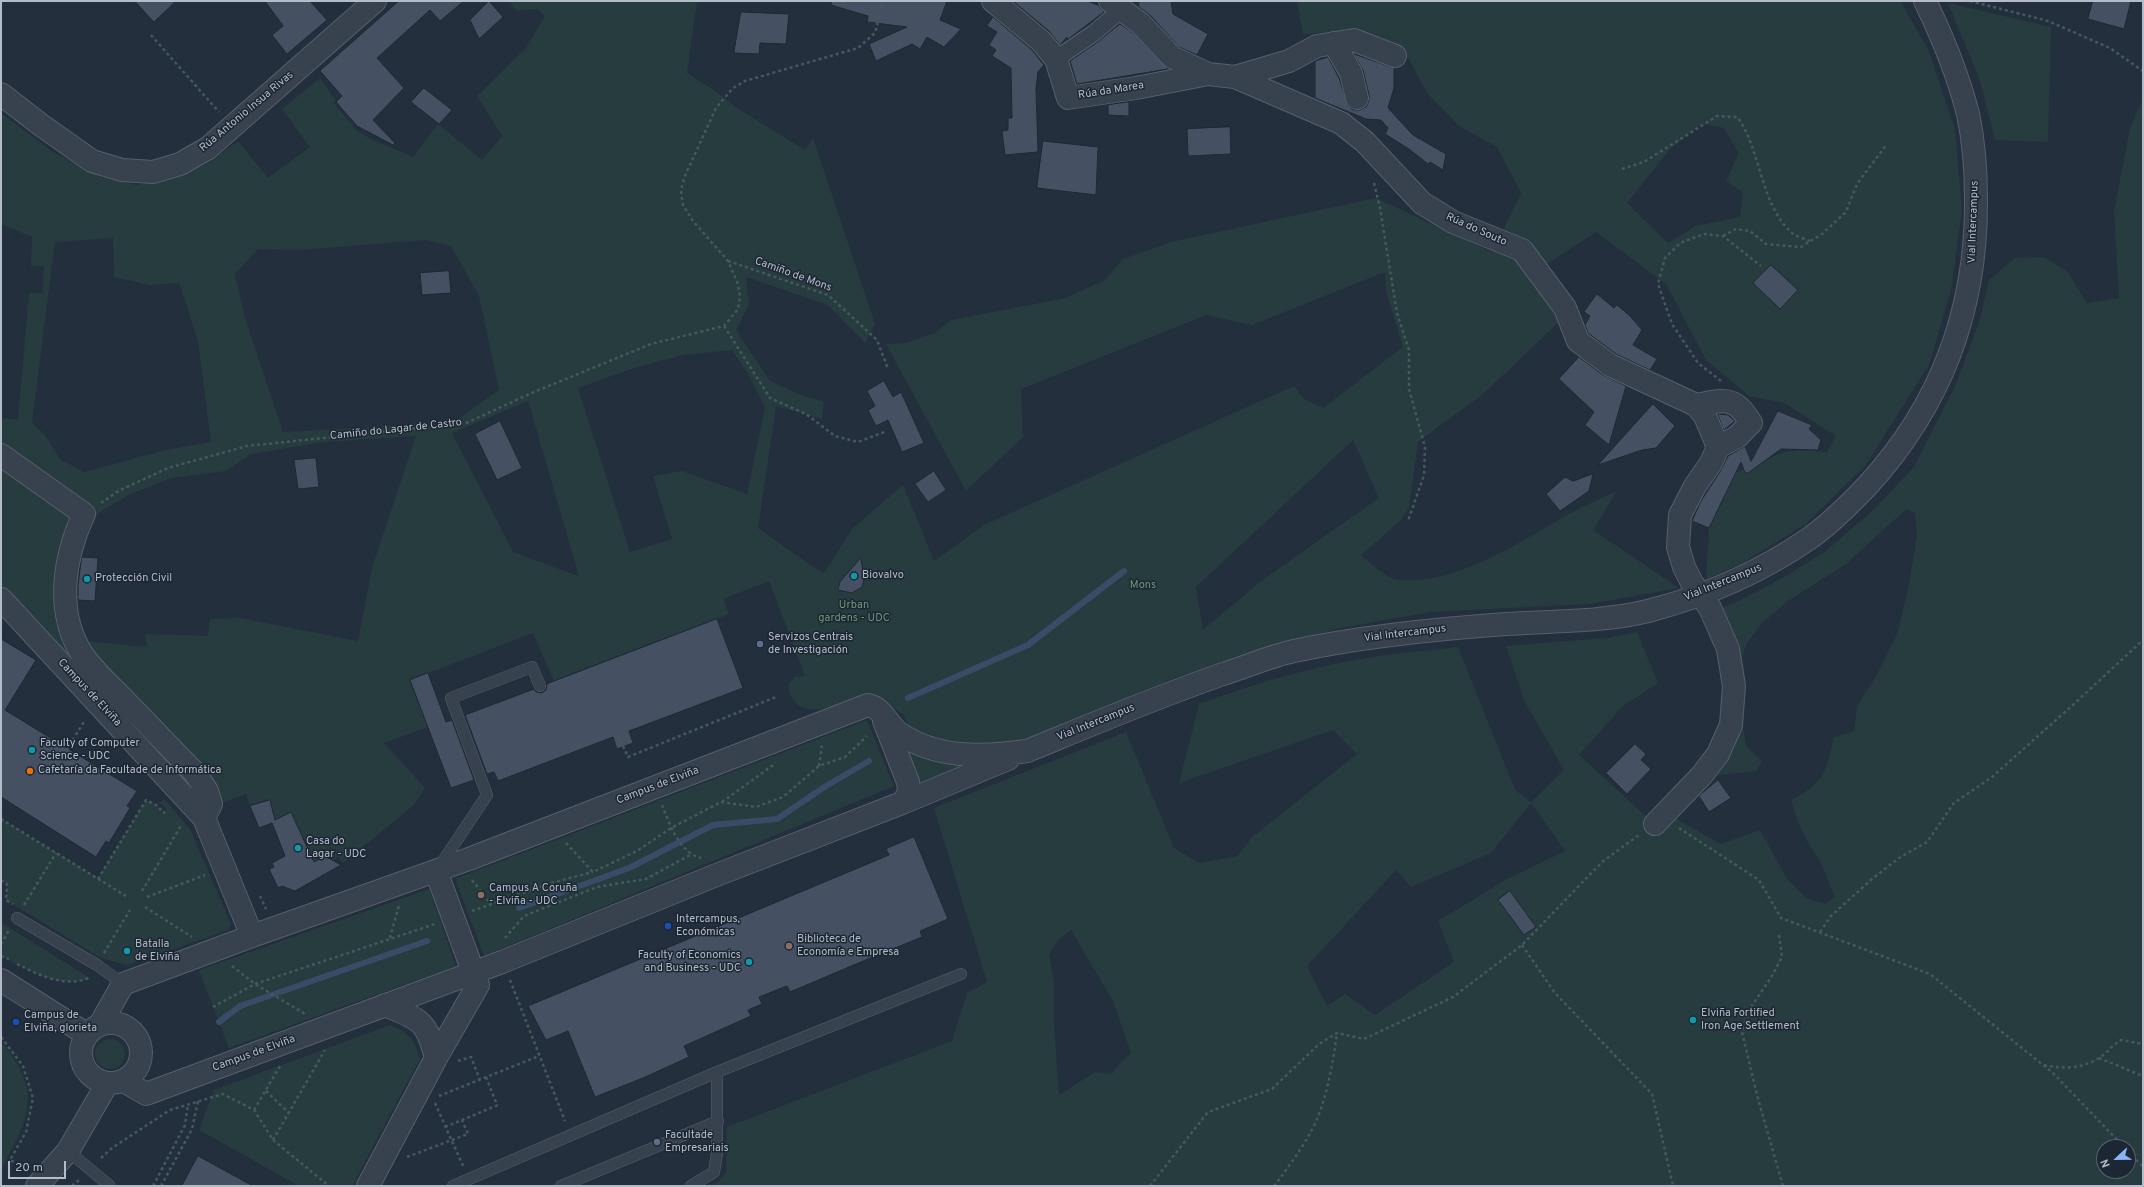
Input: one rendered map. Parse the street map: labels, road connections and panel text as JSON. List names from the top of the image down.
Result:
{
  "streets": {
    "street": [
      "Rúa da Marea",
      "Rúa Antonio Insua Rivas",
      "Vial Intercampus",
      "Rúa do Souto",
      "Campus de Elviña"
    ],
    "path": ["Camiño de Mons", "Camiño do Lagar de Castro"]
  },
  "crossings": [
    ["Rúa da Marea", "Rúa do Souto"],
    ["Vial Intercampus", "Campus de Elviña"]
  ],
  "parks": ["Mons", "Urban gardens - UDC"],
  "places": [
    "Biovalvo",
    "Protección Civil",
    "Servizos Centrais de Investigación",
    "Faculty of Computer Science - UDC",
    "Cafetaría da Facultade de Informática",
    "Casa do Lagar - UDC",
    "Campus A Coruña - Elviña - UDC",
    "Intercampus, Económicas",
    "Biblioteca de Economía e Empresa",
    "Batalla de Elviña",
    "Faculty of Economics and Business - UDC",
    "Elviña Fortified Iron Age Settlement",
    "Campus de Elviña, glorieta",
    "Facultade Empresariais"
  ],
  "scale_bar": "20 m",
  "north": "left"
}
